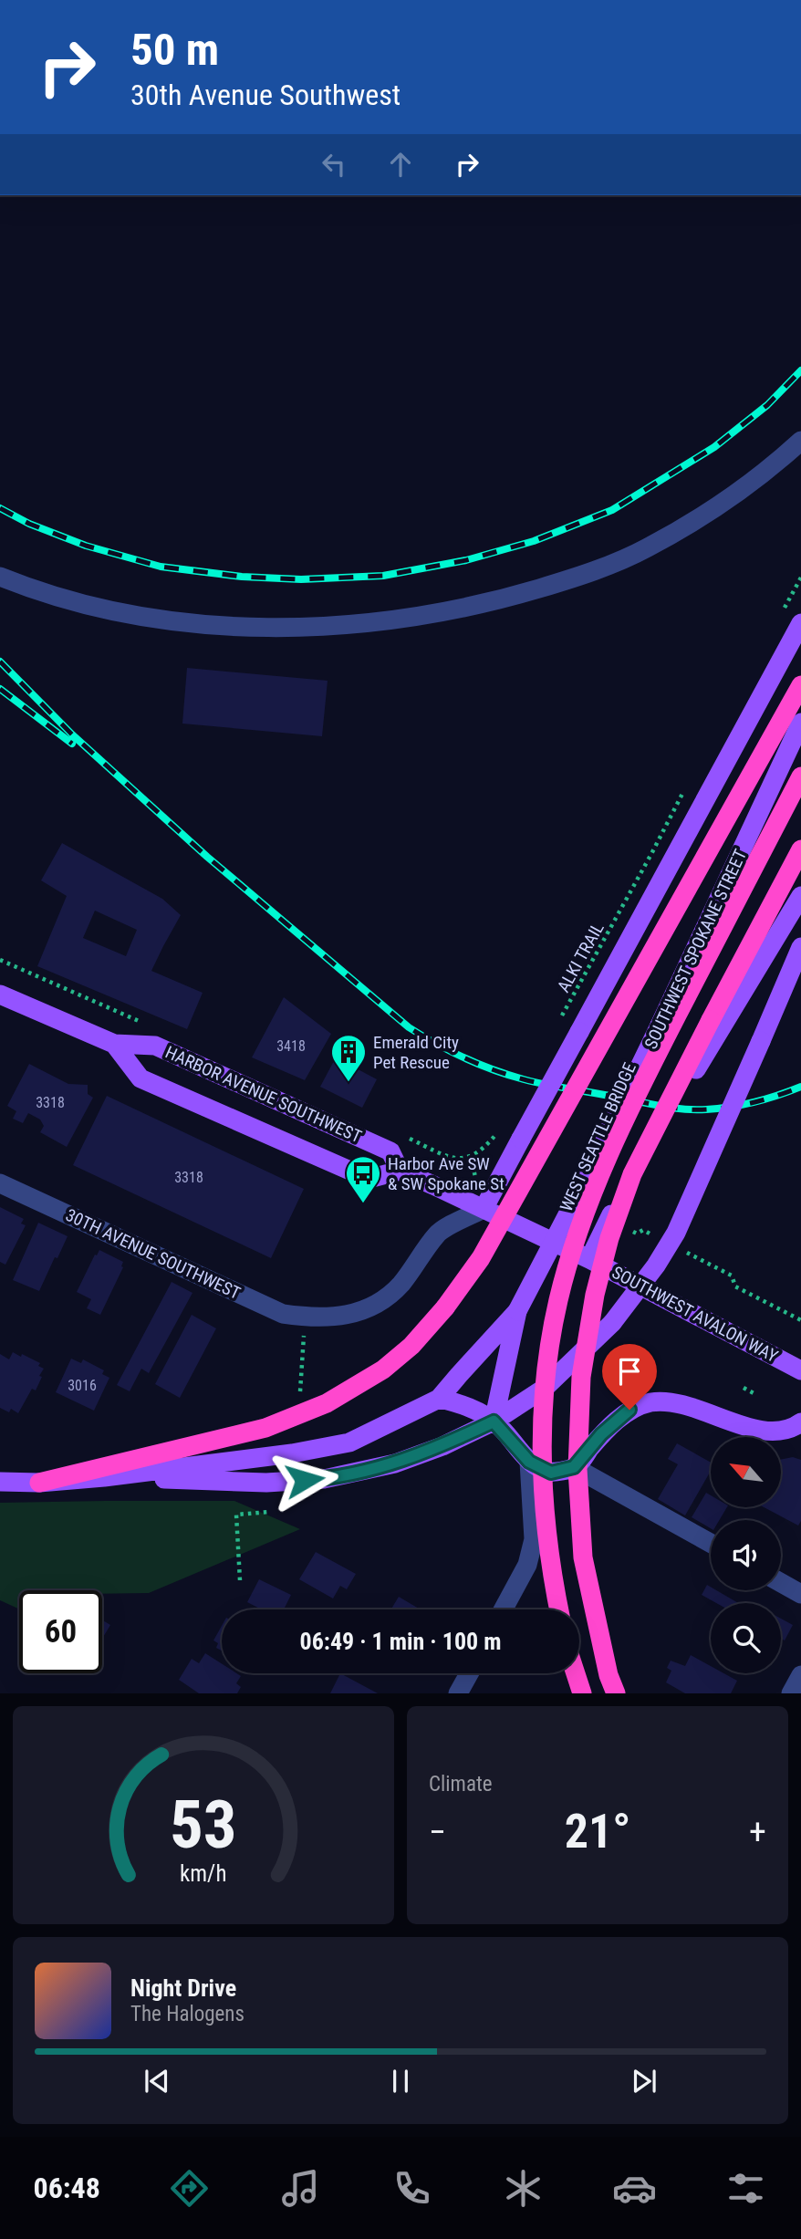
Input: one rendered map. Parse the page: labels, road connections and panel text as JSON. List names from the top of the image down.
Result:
{
  "streets": {
    "highway": ["WEST SEATTLE BRIDGE"],
    "main road": ["SOUTHWEST SPOKANE STREET", "HARBOR AVENUE SOUTHWEST", "SOUTHWEST AVALON WAY"],
    "street": ["30TH AVENUE SOUTHWEST"],
    "path": ["ALKI TRAIL"]
  },
  "crossings": [
    ["HARBOR AVENUE SOUTHWEST", "SOUTHWEST AVALON WAY"]
  ],
  "places": {
    "building": ["Emerald City Pet Rescue"],
    "bus stop": ["Harbor Ave SW & SW Spokane St"]
  },
  "house_numbers": [
    "3418",
    "3318",
    "3318",
    "3016"
  ],
  "north": "top left",
  "page": {
    "turn": ["50 m", "30th Avenue Southwest"],
    "limit": "60",
    "trip": "06:49 · 1 min · 100 m",
    "tile": "Climate",
    "heat": ["−", "21°", "+"],
    "song": ["Night Drive", "The Halogens"],
    "tabs": "06:48",
    "gauge": ["53", "km/h"]
  }
}
